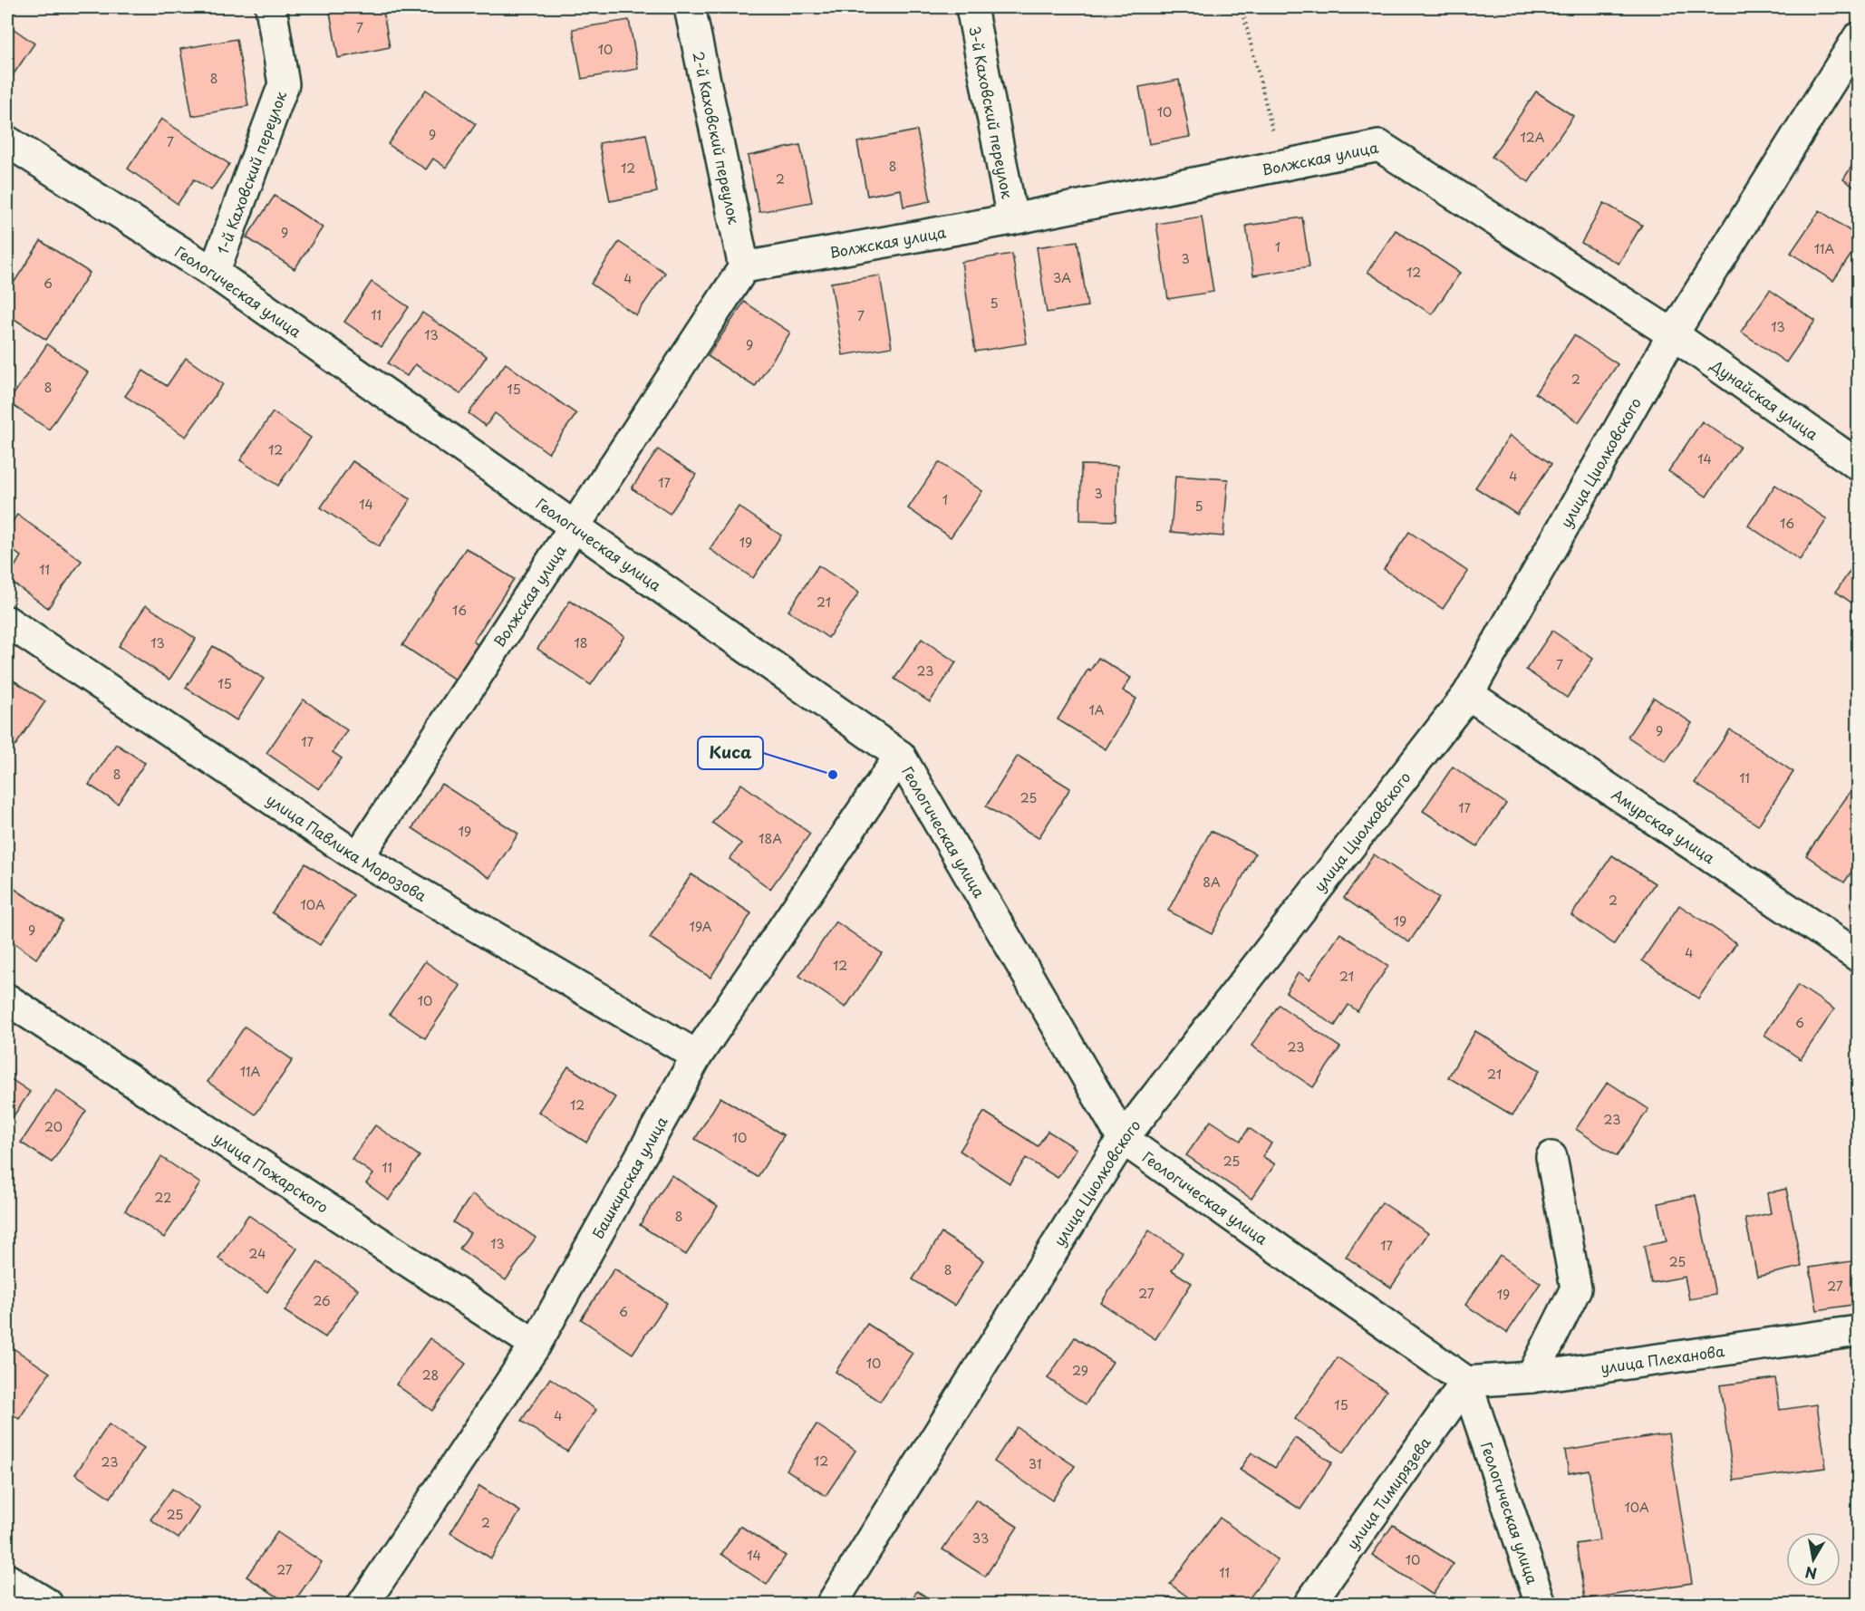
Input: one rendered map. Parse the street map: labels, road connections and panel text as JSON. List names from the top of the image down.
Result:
{
  "streets": {
    "street": [
      "3-й Каховский переулок",
      "2-й Каховский переулок",
      "Волжская улица",
      "1-й Каховский переулок",
      "Геологическая улица",
      "Дунайская улица",
      "улица Циолковского",
      "Амурская улица",
      "улица Павлика Морозова",
      "улица Пожарского",
      "Башкирская улица",
      "улица Плеханова",
      "улица Тимирязева"
    ]
  },
  "crossings": [
    ["3-й Каховский переулок", "Волжская улица"],
    ["2-й Каховский переулок", "Волжская улица"],
    ["Волжская улица", "Геологическая улица"],
    ["Волжская улица", "Дунайская улица"],
    ["Волжская улица", "улица Циолковского"],
    ["Волжская улица", "улица Павлика Морозова"],
    ["1-й Каховский переулок", "Геологическая улица"],
    ["Геологическая улица", "улица Циолковского"],
    ["Геологическая улица", "Башкирская улица"],
    ["Геологическая улица", "улица Плеханова"],
    ["Геологическая улица", "улица Тимирязева"],
    ["Дунайская улица", "улица Циолковского"],
    ["улица Циолковского", "Амурская улица"],
    ["улица Павлика Морозова", "Башкирская улица"],
    ["улица Пожарского", "Башкирская улица"],
    ["улица Плеханова", "улица Тимирязева"]
  ],
  "places": ["Киса"],
  "house_numbers": [
    "7",
    "10",
    "8",
    "10",
    "9",
    "12А",
    "7",
    "8",
    "12",
    "2",
    "9",
    "1",
    "11А",
    "3",
    "12",
    "3А",
    "4",
    "6",
    "5",
    "11",
    "7",
    "13",
    "13",
    "9",
    "2",
    "8",
    "15",
    "12",
    "14",
    "4",
    "17",
    "3",
    "1",
    "14",
    "5",
    "16",
    "19",
    "11",
    "21",
    "16",
    "13",
    "18",
    "7",
    "23",
    "15",
    "1А",
    "9",
    "17",
    "8",
    "11",
    "25",
    "17",
    "19",
    "18А",
    "8А",
    "2",
    "10А",
    "19",
    "19А",
    "9",
    "4",
    "12",
    "21",
    "10",
    "6",
    "23",
    "11А",
    "21",
    "12",
    "23",
    "20",
    "10",
    "25",
    "11",
    "22",
    "8",
    "13",
    "17",
    "24",
    "25",
    "8",
    "27",
    "27",
    "19",
    "26",
    "6",
    "10",
    "29",
    "28",
    "15",
    "4",
    "12",
    "23",
    "31",
    "10А",
    "25",
    "2",
    "33",
    "14",
    "10",
    "27",
    "11"
  ],
  "north": "bottom"
}
